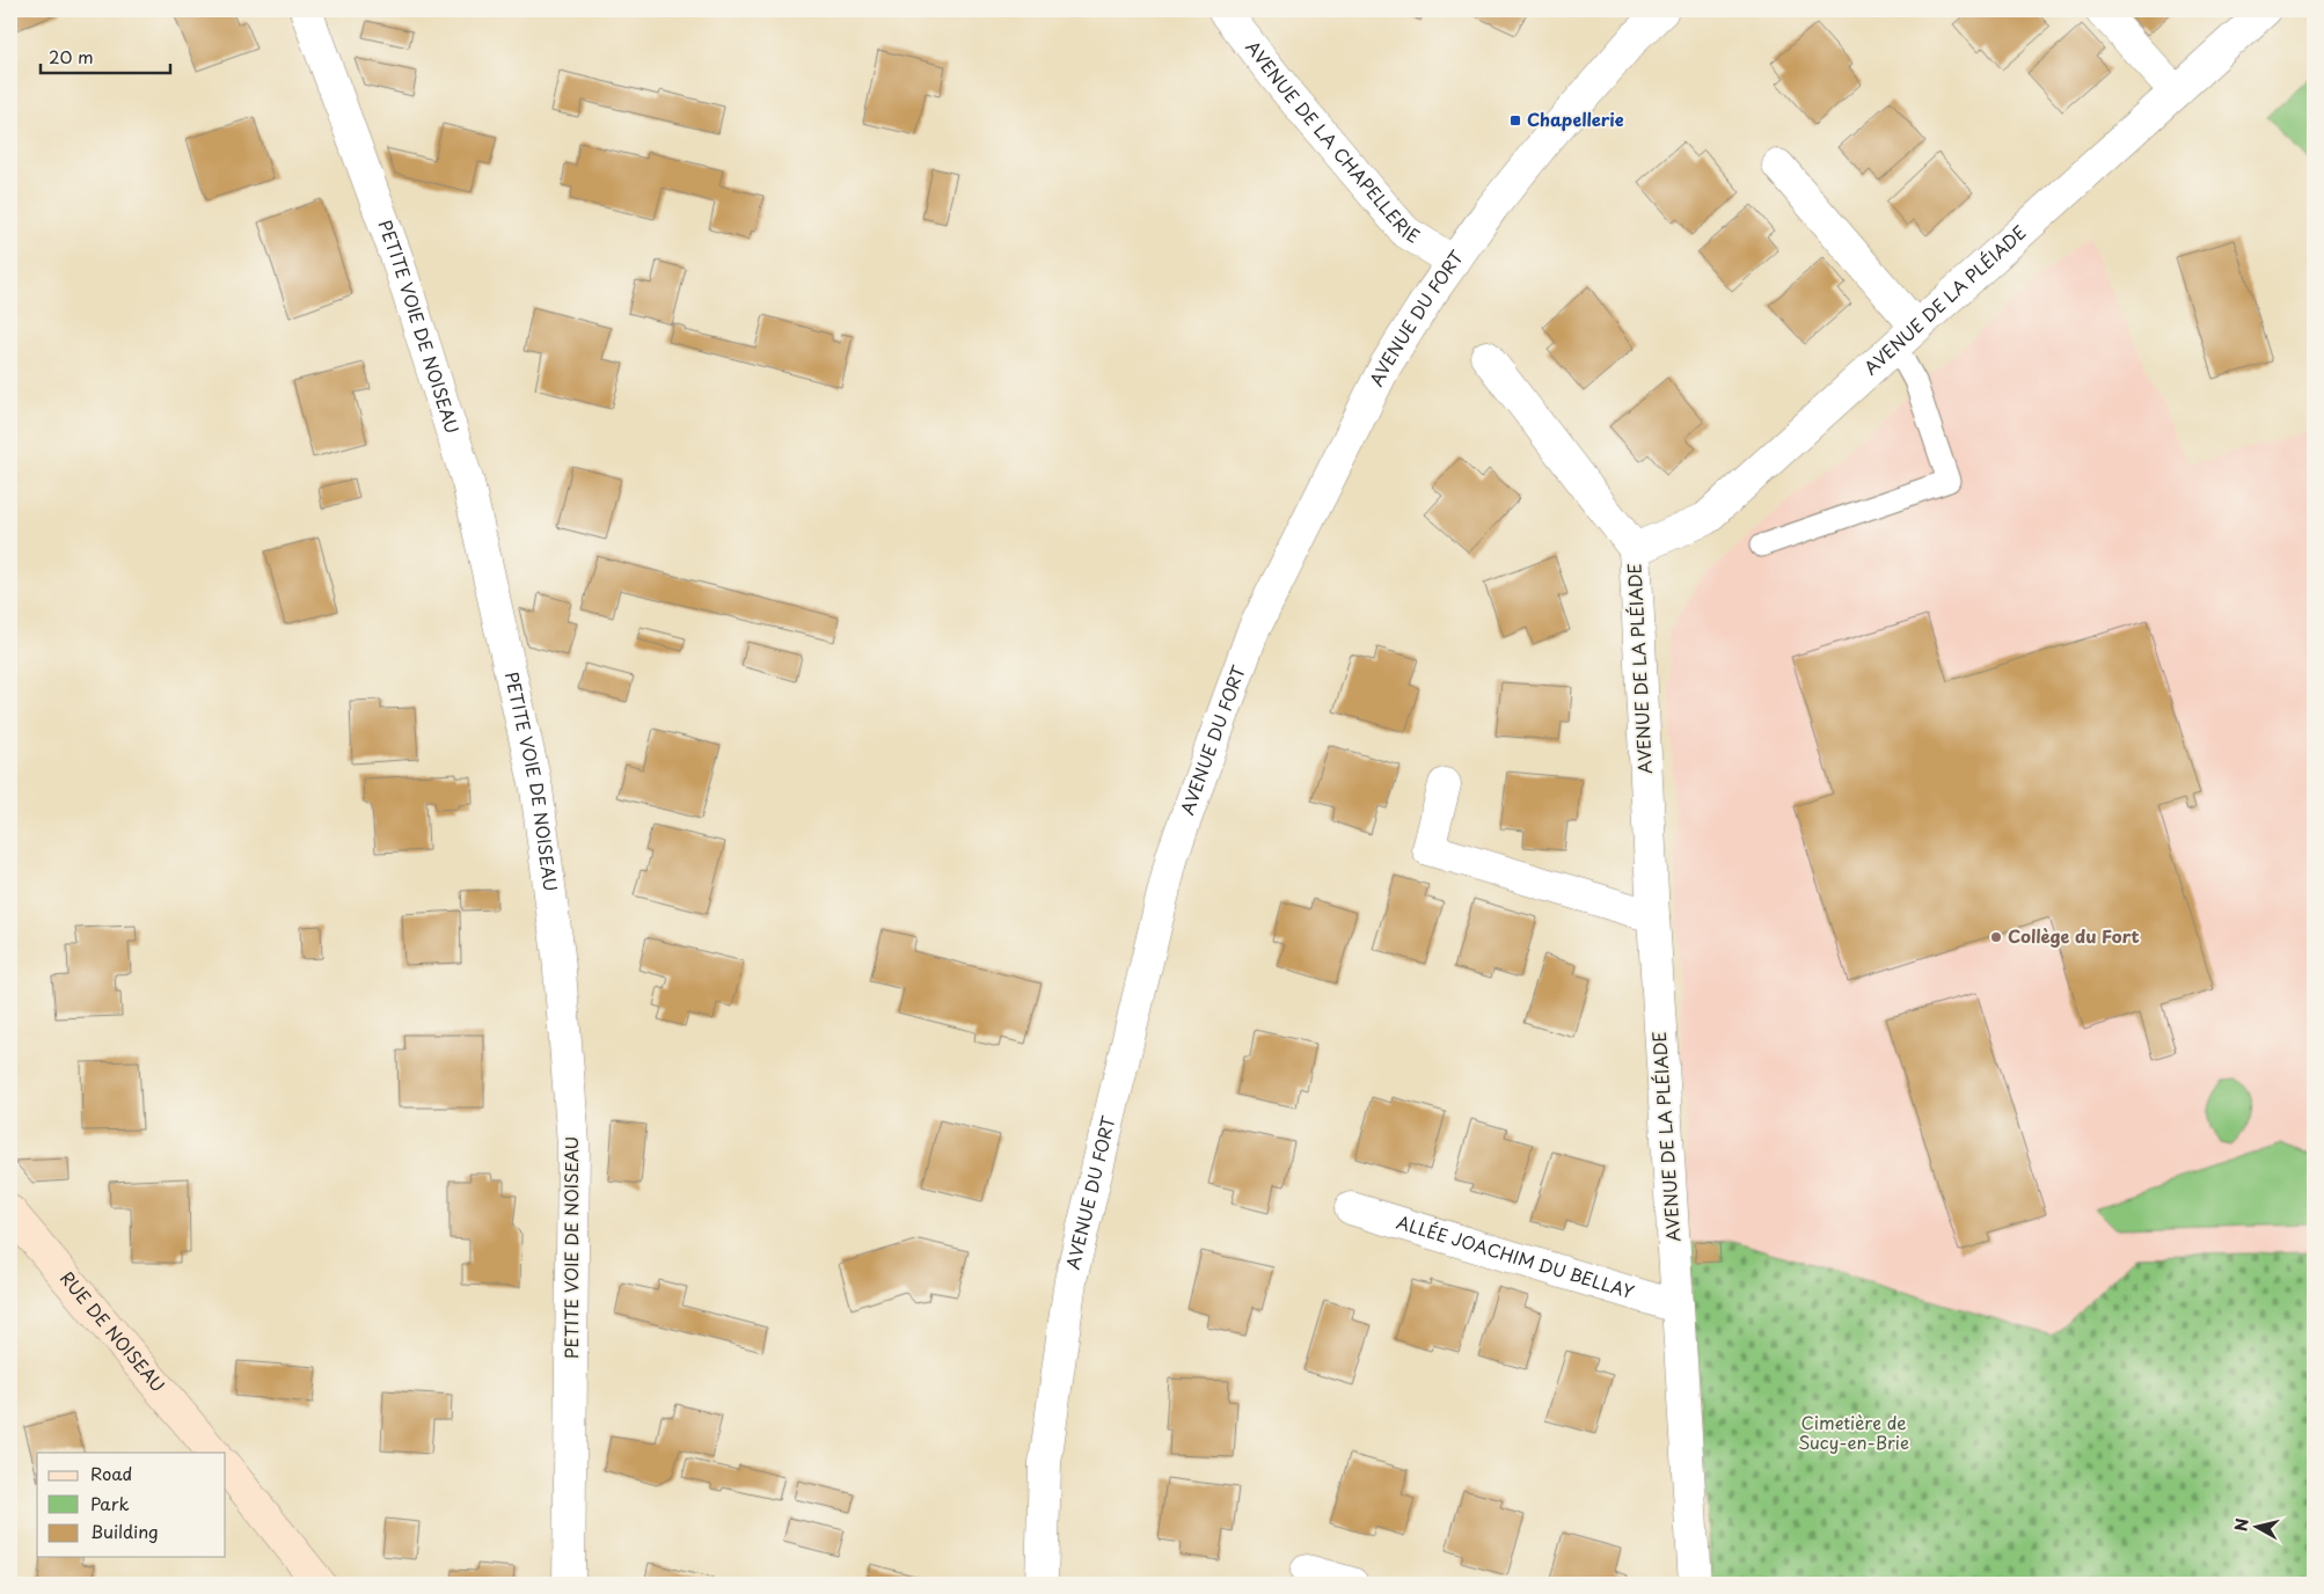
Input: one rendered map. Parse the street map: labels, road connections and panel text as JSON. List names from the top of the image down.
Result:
{
  "streets": {
    "street": [
      "AVENUE DE LA CHAPELLERIE",
      "AVENUE DE LA PLÉIADE",
      "AVENUE DU FORT",
      "PETITE VOIE DE NOISEAU",
      "ALLÉE JOACHIM DU BELLAY",
      "RUE DE NOISEAU"
    ]
  },
  "crossings": [
    ["AVENUE DE LA CHAPELLERIE", "AVENUE DU FORT"],
    ["AVENUE DE LA PLÉIADE", "ALLÉE JOACHIM DU BELLAY"]
  ],
  "parks": ["Cimetière de Sucy-en-Brie"],
  "places": {
    "transit": ["Chapellerie"],
    "other": ["Collège du Fort"]
  },
  "legend": ["Road", "Park", "Building"],
  "scale_bar": "20 m",
  "north": "left"
}
